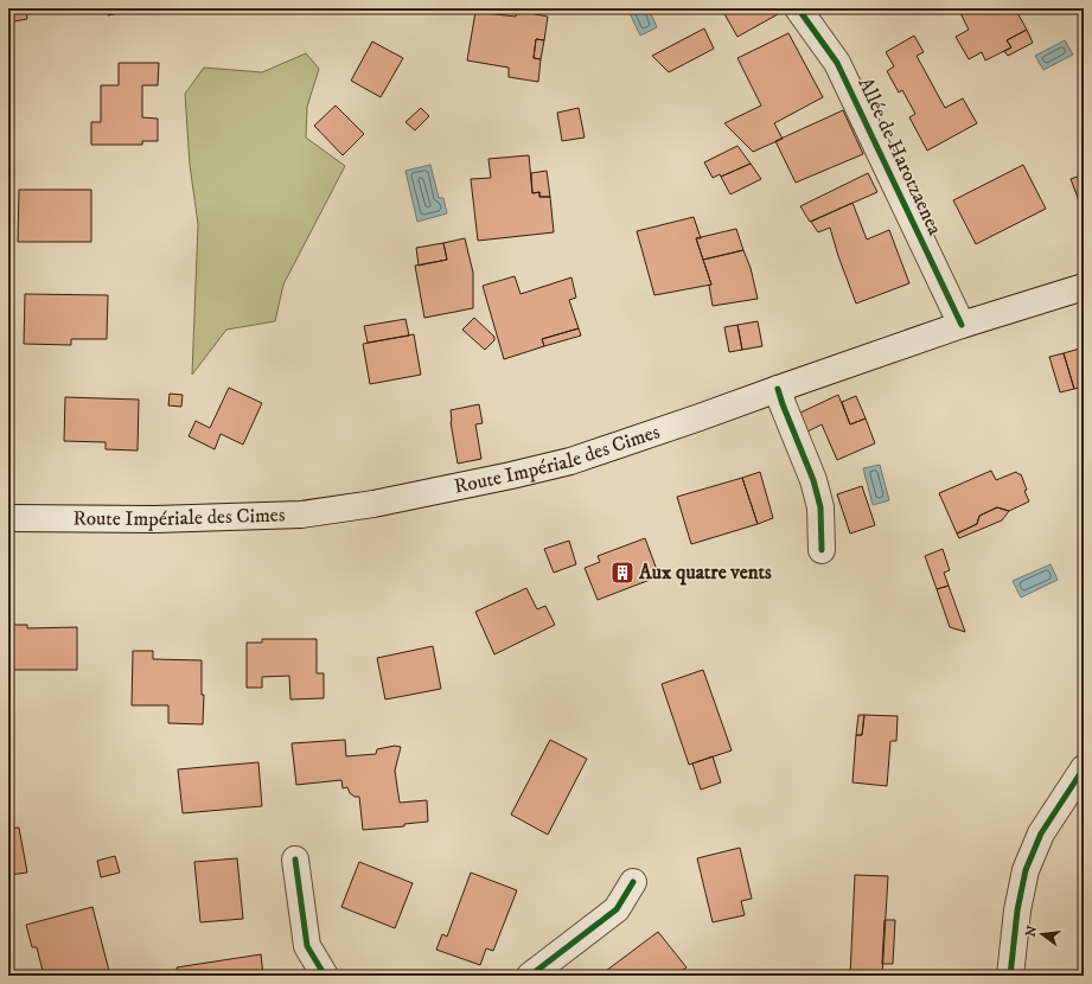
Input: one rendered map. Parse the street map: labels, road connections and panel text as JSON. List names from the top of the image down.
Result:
{
  "streets": {
    "main road": ["Allée de Harotzaenea", "Route Impériale des Cimes"]
  },
  "crossings": [
    ["Allée de Harotzaenea", "Route Impériale des Cimes"]
  ],
  "places": {
    "building": ["Aux quatre vents"]
  },
  "north": "left"
}
